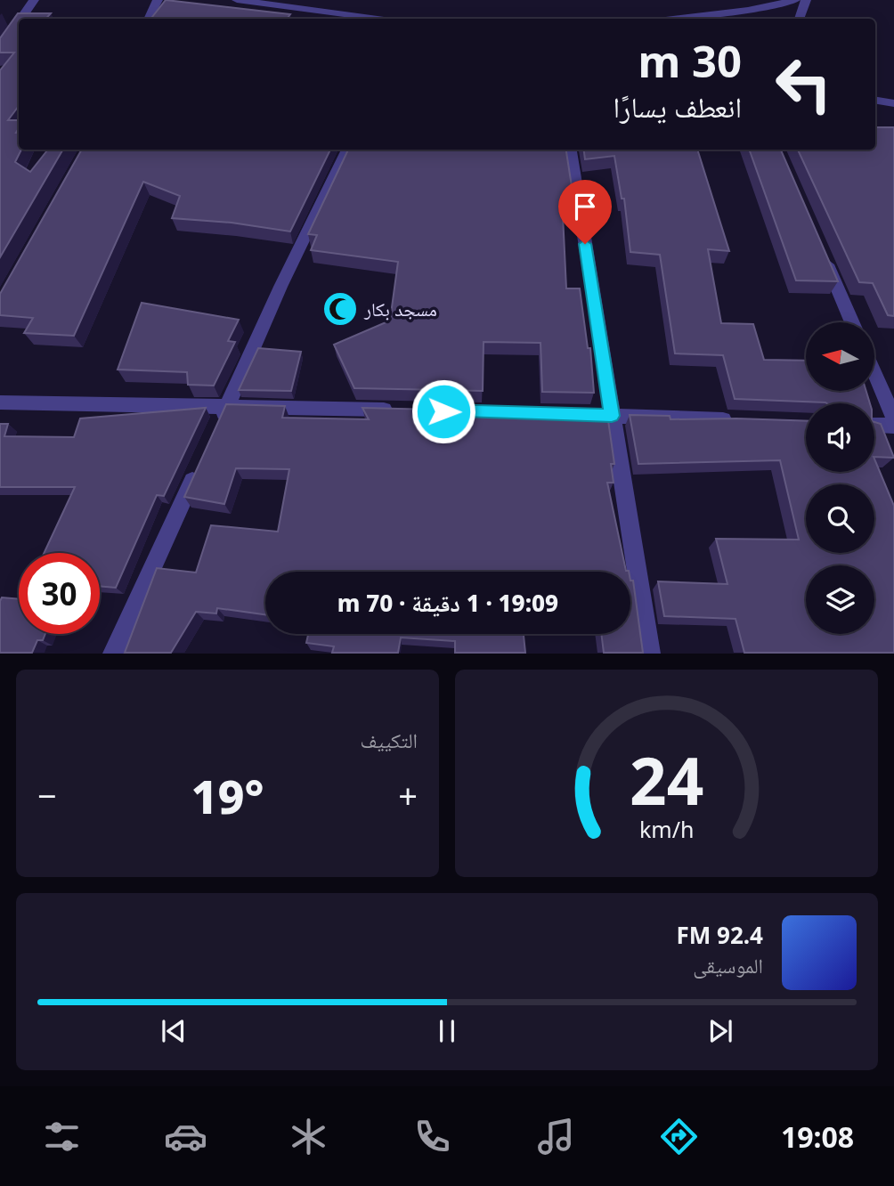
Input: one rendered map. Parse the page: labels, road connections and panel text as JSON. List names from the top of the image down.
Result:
{
  "places": {
    "mosque": ["مسجد بكار"]
  },
  "north": "left",
  "page": {
    "turn": ["30 m", "انعطف يسارًا"],
    "limit": "30",
    "trip": "19:09 · 1 دقيقة · 70 m",
    "tile": "التكييف",
    "heat": ["−", "19°", "+"],
    "song": ["92.4 FM", "الموسيقى"],
    "tabs": "19:08",
    "gauge": ["24", "km/h"]
  }
}
